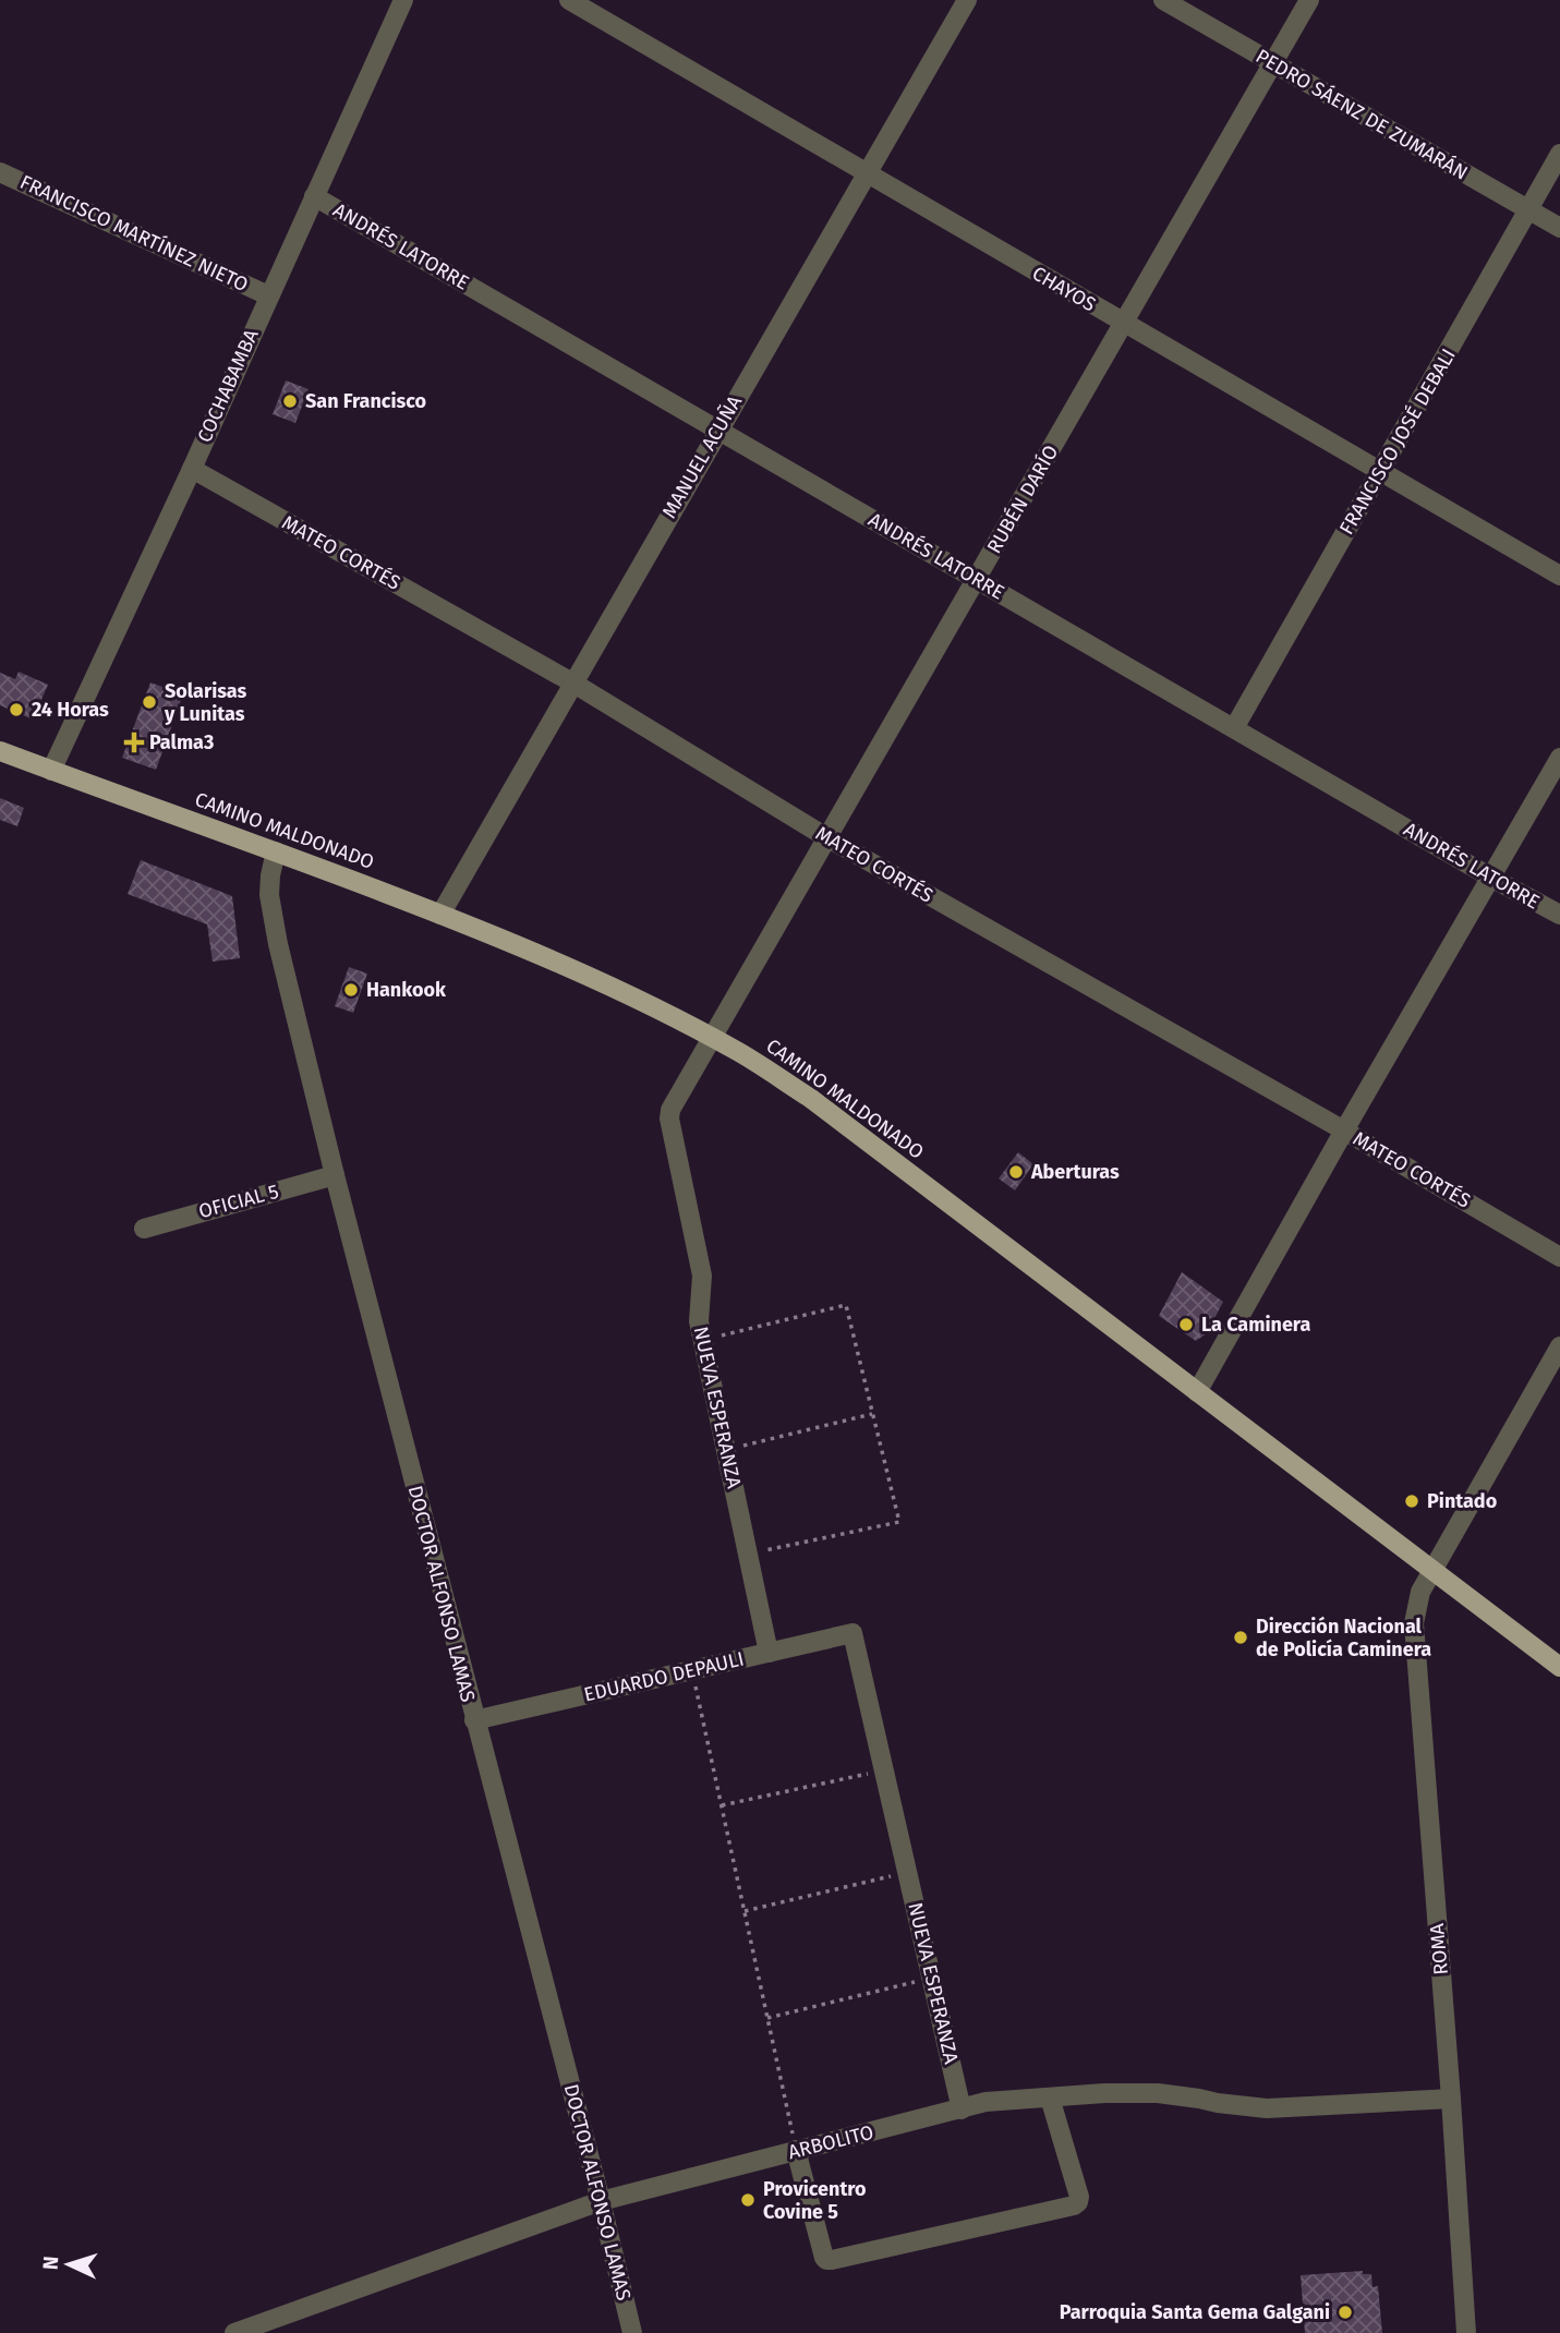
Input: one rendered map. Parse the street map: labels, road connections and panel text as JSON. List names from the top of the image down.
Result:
{
  "streets": {
    "main road": ["CAMINO MALDONADO"],
    "street": [
      "PEDRO SÁENZ DE ZUMARÁN",
      "FRANCISCO MARTÍNEZ NIETO",
      "ANDRÉS LATORRE",
      "CHAYOS",
      "COCHABAMBA",
      "FRANCISCO JOSÉ DEBALI",
      "MANUEL ACUÑA",
      "RUBÉN DARÍO",
      "MATEO CORTÉS",
      "OFICIAL 5",
      "NUEVA ESPERANZA",
      "DOCTOR ALFONSO LAMAS",
      "EDUARDO DEPAULI",
      "ROMA",
      "ARBOLITO"
    ]
  },
  "crossings": [
    ["PEDRO SÁENZ DE ZUMARÁN", "FRANCISCO JOSÉ DEBALI"],
    ["PEDRO SÁENZ DE ZUMARÁN", "RUBÉN DARÍO"],
    ["FRANCISCO MARTÍNEZ NIETO", "COCHABAMBA"],
    ["ANDRÉS LATORRE", "COCHABAMBA"],
    ["ANDRÉS LATORRE", "FRANCISCO JOSÉ DEBALI"],
    ["ANDRÉS LATORRE", "MANUEL ACUÑA"],
    ["ANDRÉS LATORRE", "RUBÉN DARÍO"],
    ["CHAYOS", "FRANCISCO JOSÉ DEBALI"],
    ["CHAYOS", "MANUEL ACUÑA"],
    ["CHAYOS", "RUBÉN DARÍO"],
    ["COCHABAMBA", "MATEO CORTÉS"],
    ["COCHABAMBA", "CAMINO MALDONADO"],
    ["MANUEL ACUÑA", "MATEO CORTÉS"],
    ["MANUEL ACUÑA", "CAMINO MALDONADO"],
    ["RUBÉN DARÍO", "MATEO CORTÉS"],
    ["RUBÉN DARÍO", "CAMINO MALDONADO"],
    ["RUBÉN DARÍO", "NUEVA ESPERANZA"],
    ["CAMINO MALDONADO", "NUEVA ESPERANZA"],
    ["CAMINO MALDONADO", "DOCTOR ALFONSO LAMAS"],
    ["CAMINO MALDONADO", "ROMA"],
    ["OFICIAL 5", "DOCTOR ALFONSO LAMAS"],
    ["NUEVA ESPERANZA", "EDUARDO DEPAULI"],
    ["NUEVA ESPERANZA", "ARBOLITO"],
    ["DOCTOR ALFONSO LAMAS", "EDUARDO DEPAULI"],
    ["DOCTOR ALFONSO LAMAS", "ARBOLITO"],
    ["ROMA", "ARBOLITO"]
  ],
  "places": {
    "other": [
      "San Francisco",
      "Solarisas y Lunitas",
      "24 Horas",
      "Hankook",
      "Aberturas",
      "La Caminera",
      "Pintado",
      "Dirección Nacional de Policía Caminera",
      "Provicentro Covine 5",
      "Parroquia Santa Gema Galgani"
    ],
    "health": ["Palma3"]
  },
  "north": "left"
}
